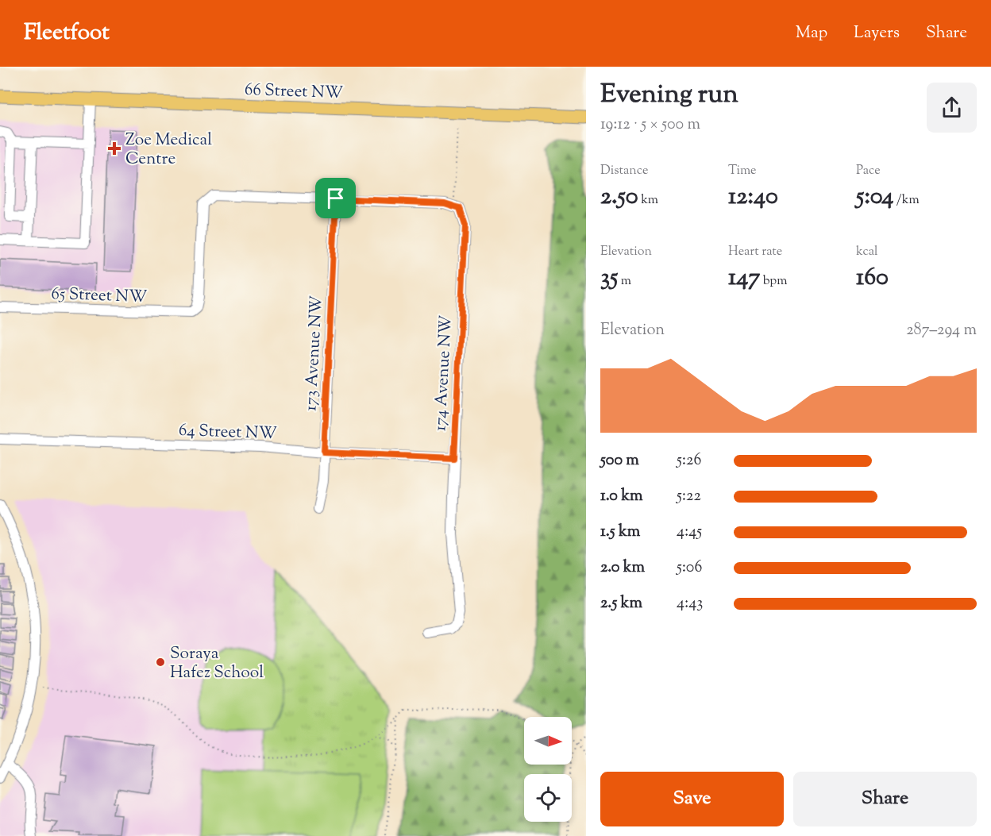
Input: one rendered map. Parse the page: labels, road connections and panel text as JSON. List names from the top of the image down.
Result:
{
  "streets": {
    "main road": ["66 Street NW"],
    "street": [
      "65 Street NW",
      "173 Avenue NW",
      "174 Avenue NW",
      "64 Street NW"
    ]
  },
  "crossings": [
    ["65 Street NW", "173 Avenue NW"],
    ["173 Avenue NW", "64 Street NW"],
    ["174 Avenue NW", "64 Street NW"]
  ],
  "places": {
    "health": ["Zoe Medical Centre"],
    "other": ["Soraya Hafez School"]
  },
  "north": "right",
  "page": {
    "header": "Fleetfoot",
    "nav": ["Map", "Layers", "Share"],
    "heading": ["Evening run", "19:12 · 5 × 500 m"],
    "stats": [
      ["Distance", "2.50 km"],
      ["Time", "12:40"],
      ["Pace", "5:04 /km"],
      ["Elevation", "35 m"],
      ["Heart rate", "147 bpm"],
      ["kcal", "160"]
    ],
    "chart": ["Elevation", "287–294 m"],
    "list": [
      {
        "name": "500 m",
        "note": "5:26"
      },
      {
        "name": "1.0 km",
        "note": "5:22"
      },
      {
        "name": "1.5 km",
        "note": "4:45"
      },
      {
        "name": "2.0 km",
        "note": "5:06"
      },
      {
        "name": "2.5 km",
        "note": "4:43"
      }
    ],
    "buttons": ["Save", "Share"]
  }
}
